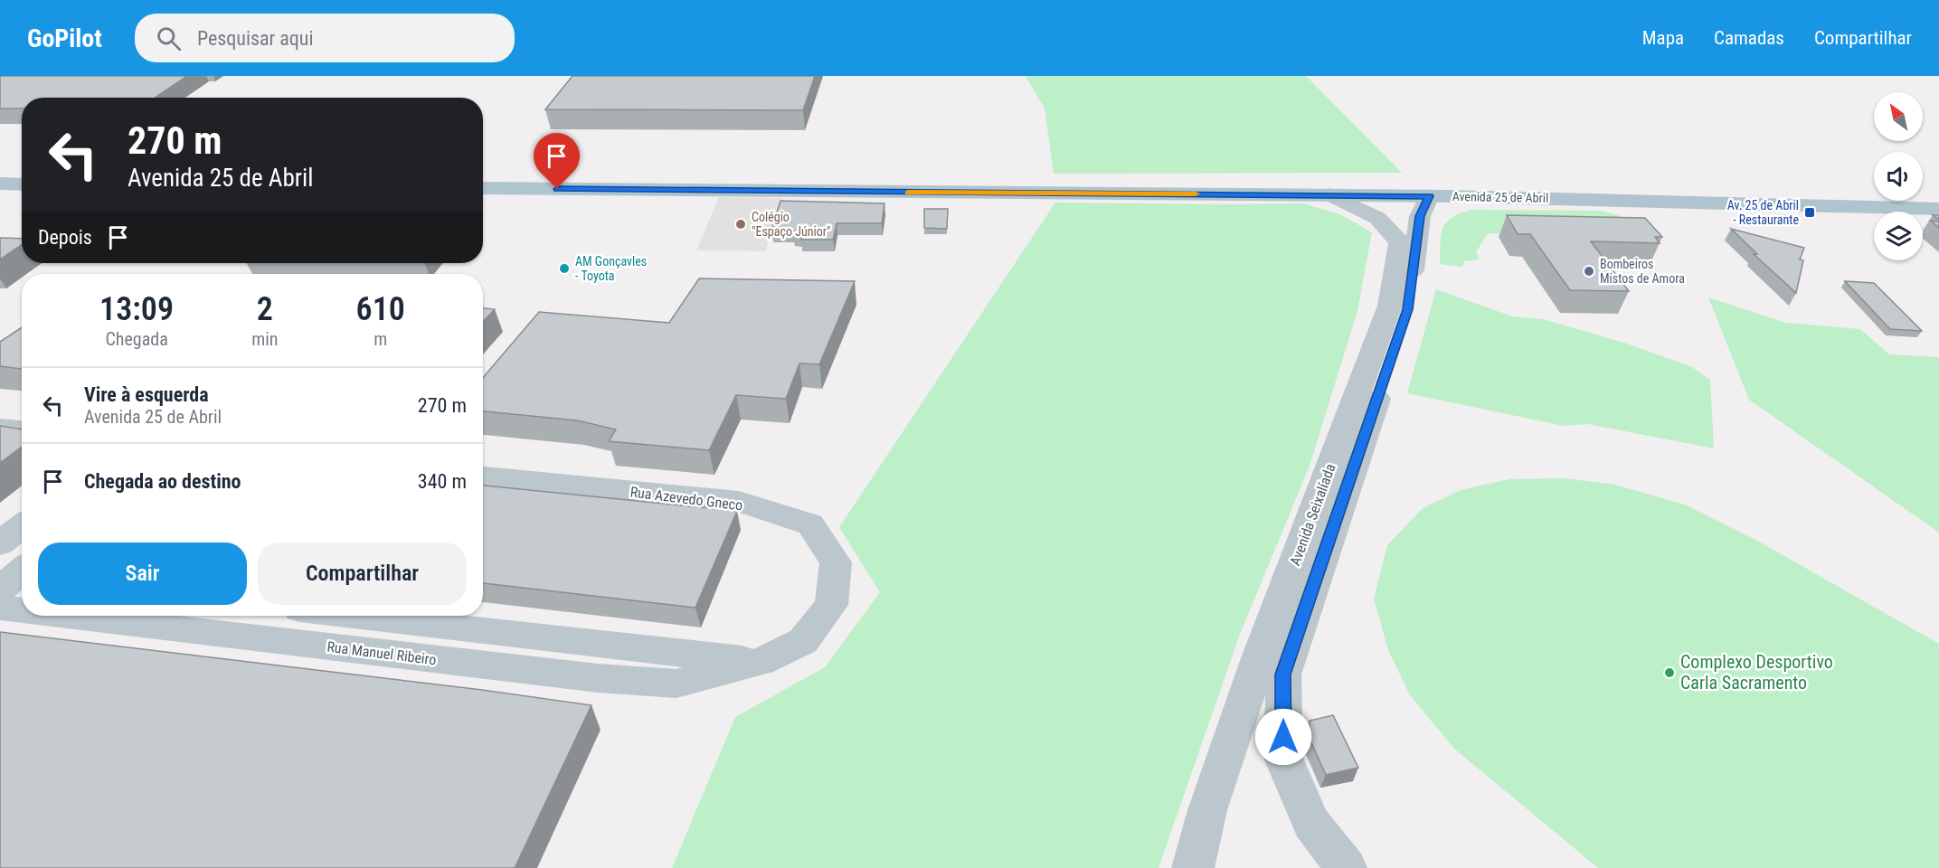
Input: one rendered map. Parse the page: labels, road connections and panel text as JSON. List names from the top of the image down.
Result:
{
  "streets": {
    "main road": ["Avenida 25 de Abril"],
    "street": ["Rua Azevedo Gneco", "Avenida Seixalíada", "Rua Manuel Ribeiro"]
  },
  "crossings": [
    ["Avenida 25 de Abril", "Avenida Seixalíada"],
    ["Rua Azevedo Gneco", "Rua Manuel Ribeiro"]
  ],
  "places": {
    "transit": ["Av. 25 de Abril - Restaurante"],
    "other": [
      "Colégio \"Espaço Júnior\"",
      "AM Gonçavles - Toyota",
      "Bombeiros Mistos de Amora",
      "Complexo Desportivo Carla Sacramento"
    ]
  },
  "north": "top left",
  "page": {
    "header": "GoPilot",
    "search": "Pesquisar aqui",
    "nav": ["Mapa", "Camadas", "Compartilhar"],
    "turn": ["270 m", "Avenida 25 de Abril"],
    "then": "Depois",
    "eta": [
      "13:09",
      "Chegada",
      "2",
      "min",
      "610",
      "m"
    ],
    "list": [
      {
        "name": "Vire à esquerda",
        "note": "Avenida 25 de Abril",
        "value": "270 m"
      },
      {
        "name": "Chegada ao destino",
        "value": "340 m"
      }
    ],
    "buttons": ["Sair", "Compartilhar"]
  }
}
